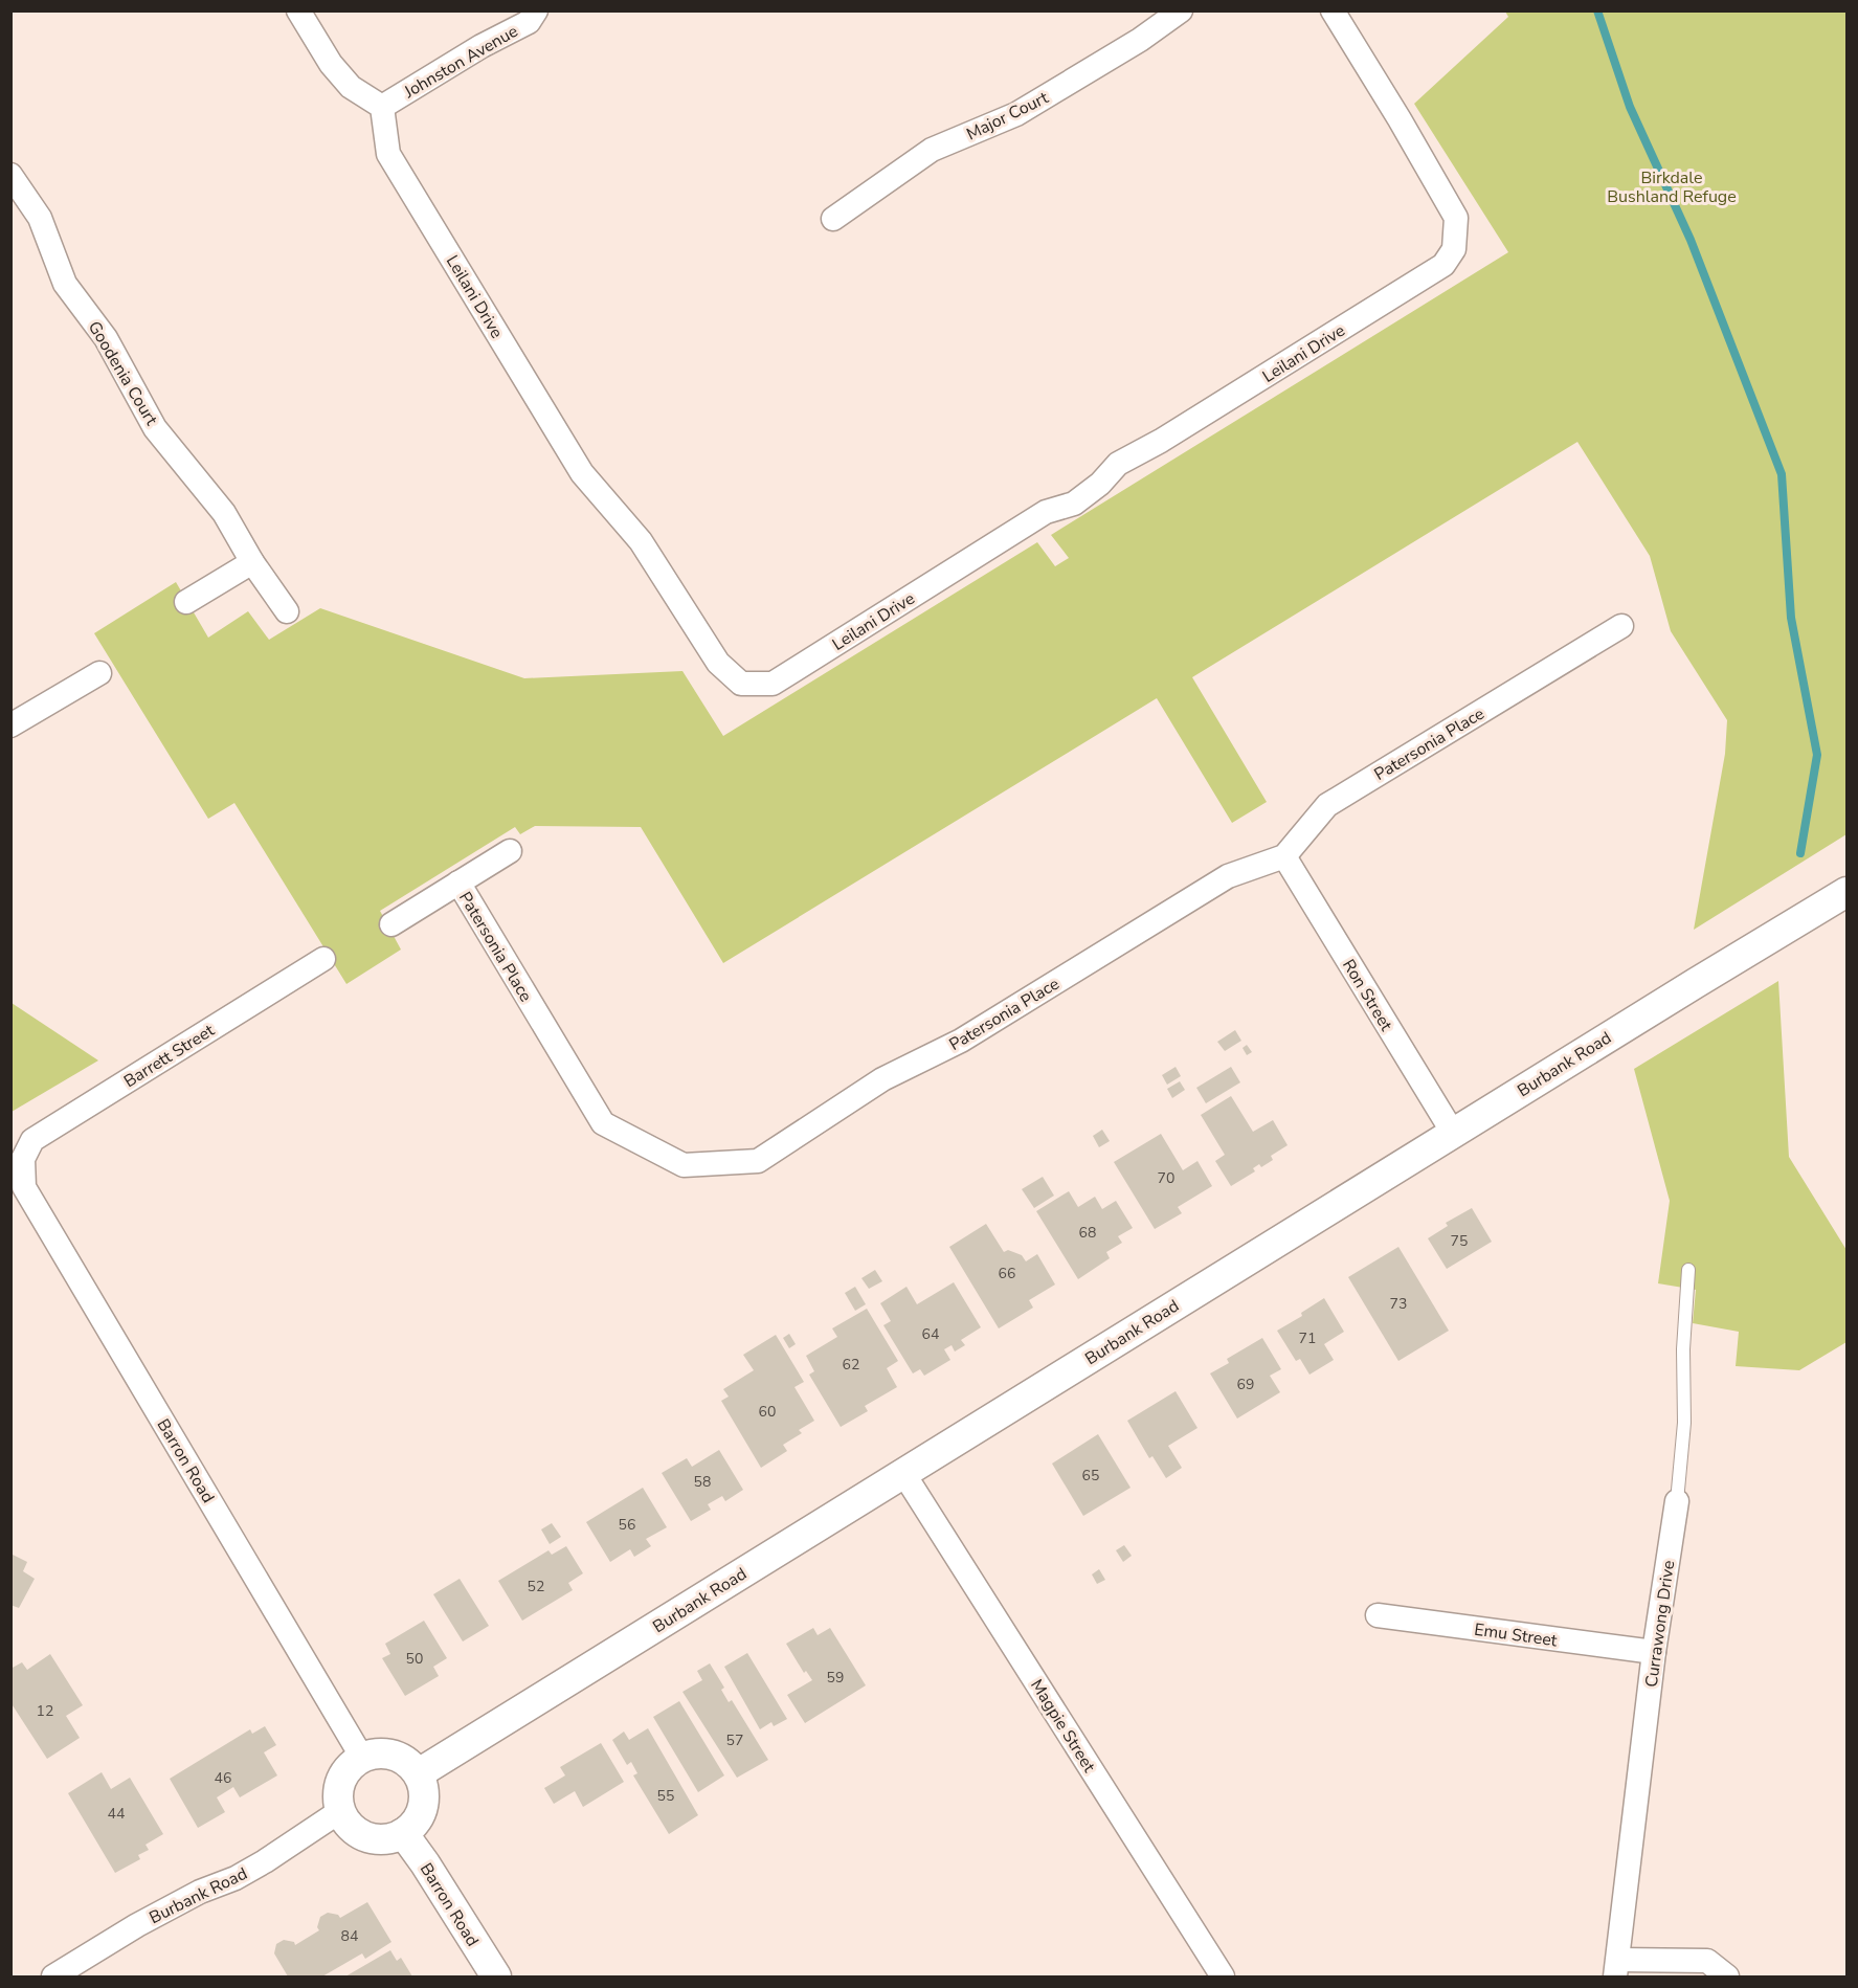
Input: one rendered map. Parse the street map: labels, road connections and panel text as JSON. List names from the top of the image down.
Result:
{
  "streets": {
    "street": [
      "Johnston Avenue",
      "Major Court",
      "Leilani Drive",
      "Goodenia Court",
      "Patersonia Place",
      "Ron Street",
      "Barrett Street",
      "Burbank Road",
      "Barron Road",
      "Currawong Drive",
      "Emu Street",
      "Magpie Street"
    ]
  },
  "crossings": [
    ["Johnston Avenue", "Leilani Drive"],
    ["Patersonia Place", "Ron Street"],
    ["Ron Street", "Burbank Road"],
    ["Barrett Street", "Barron Road"],
    ["Burbank Road", "Barron Road"],
    ["Burbank Road", "Magpie Street"],
    ["Currawong Drive", "Emu Street"]
  ],
  "parks": ["Birkdale Bushland Refuge"],
  "house_numbers": [
    "70",
    "68",
    "75",
    "66",
    "73",
    "64",
    "71",
    "62",
    "69",
    "60",
    "65",
    "58",
    "56",
    "52",
    "50",
    "59",
    "12",
    "57",
    "46",
    "55",
    "44",
    "84"
  ]
}
